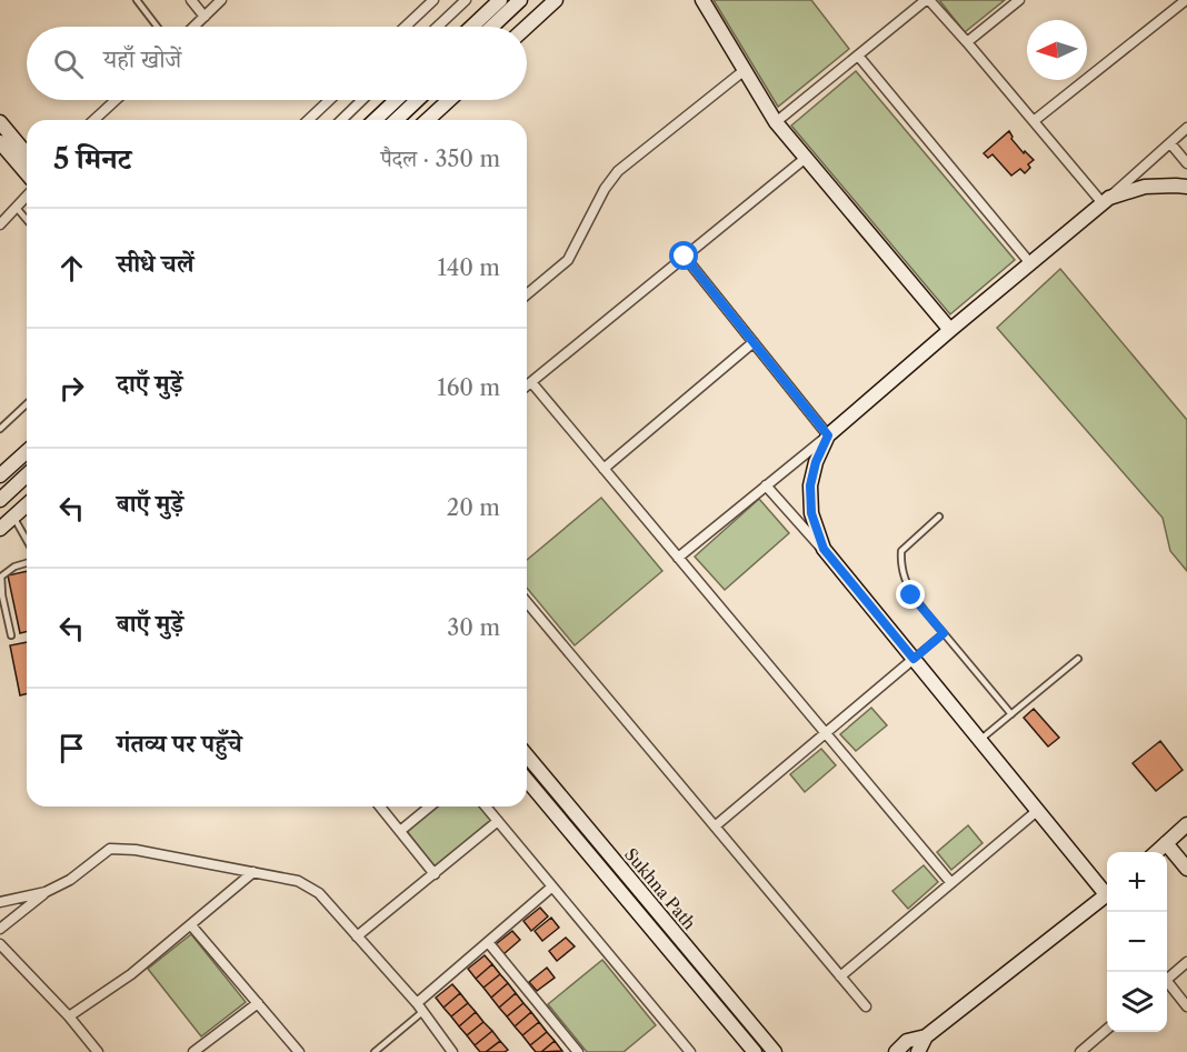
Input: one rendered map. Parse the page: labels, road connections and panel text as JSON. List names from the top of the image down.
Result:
{
  "streets": {
    "street": ["Sukhna Path"]
  },
  "north": "left",
  "page": {
    "search": "यहाँ खोजें",
    "heading": ["5 मिनट", "पैदल · 350 m"],
    "list": [
      ["सीधे चलें", "140 m"],
      ["दाएँ मुड़ें", "160 m"],
      ["बाएँ मुड़ें", "20 m"],
      ["बाएँ मुड़ें", "30 m"],
      "गंतव्य पर पहुँचे"
    ],
    "map_buttons": ["+", "−"]
  }
}
